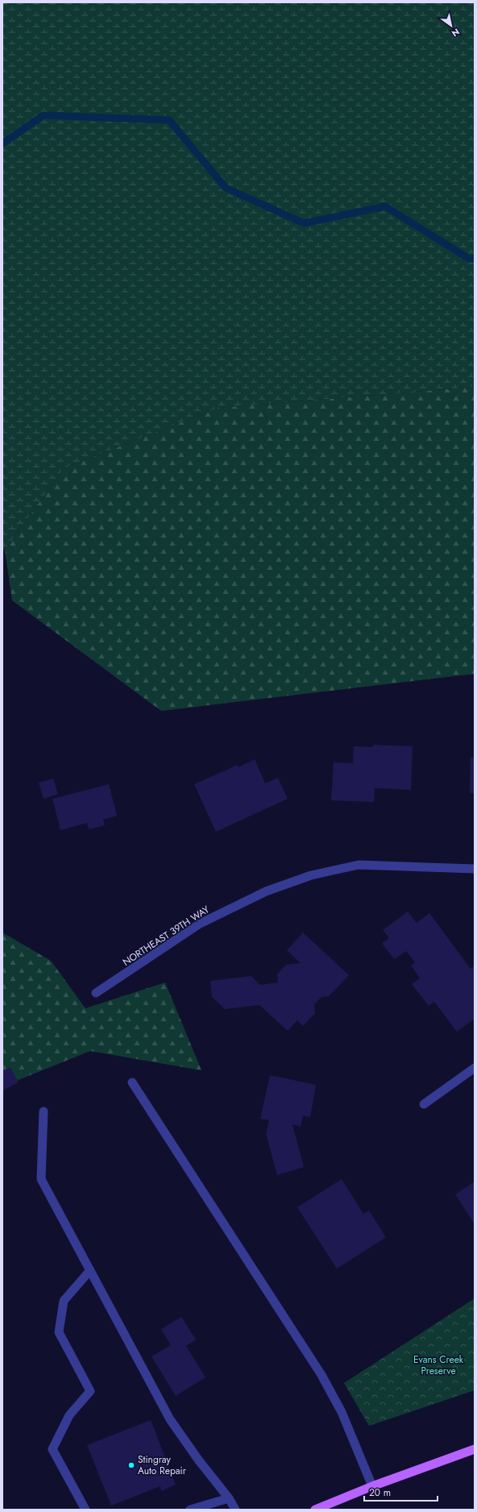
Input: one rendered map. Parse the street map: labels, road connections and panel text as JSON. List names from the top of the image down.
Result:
{
  "streets": {
    "street": ["NORTHEAST 39TH WAY"]
  },
  "parks": ["Evans Creek Preserve"],
  "places": ["Stingray Auto Repair"],
  "scale_bar": "20 m",
  "north": "bottom right"
}
